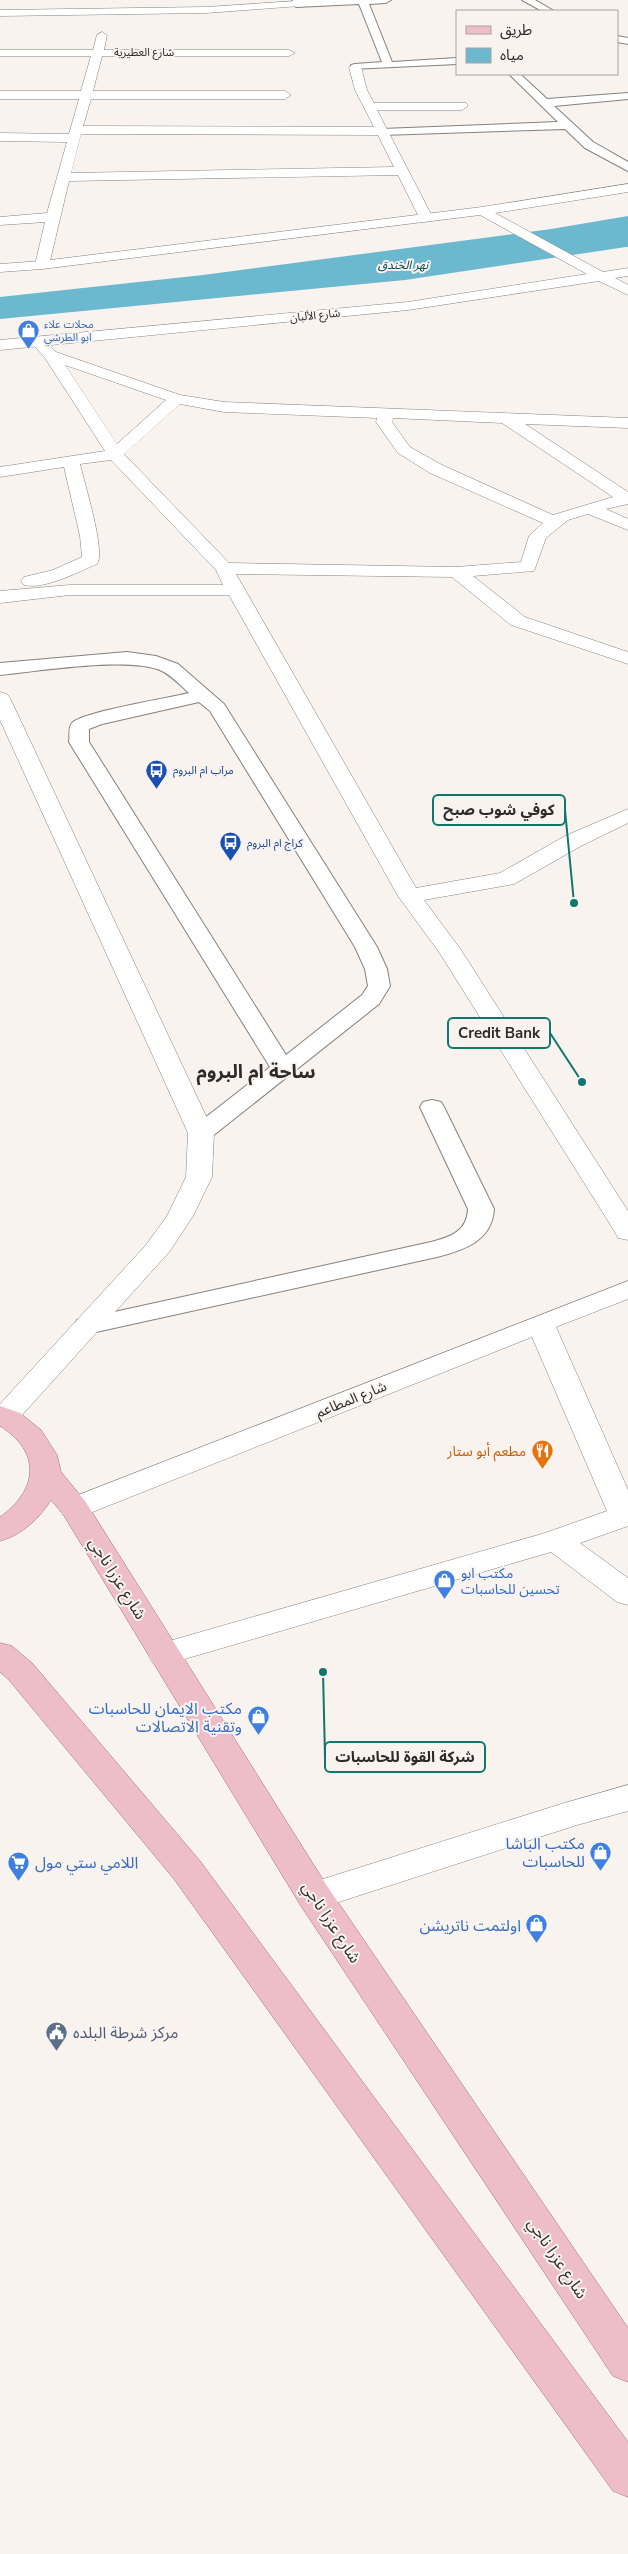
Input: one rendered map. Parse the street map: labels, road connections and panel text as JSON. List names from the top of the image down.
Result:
{
  "streets": {
    "main road": ["شارع عزرا ناجي"],
    "street": ["شارع العطيرية", "شارع الألبان", "شارع المطاعم"]
  },
  "crossings": [
    ["شارع المطاعم", "شارع عزرا ناجي"]
  ],
  "districts": ["ساحة ام البروم"],
  "water": ["نهر الخندق"],
  "places": {
    "shop": [
      "محلات علاء ابو الطرشي",
      "مكتب ابو تحسين للحاسبات",
      "مكتب الايمان للحاسبات وتقنية الاتصالات",
      "مكتب الباشا للحاسبات",
      "اولتمت ناتريشن"
    ],
    "bus stop": ["مرآب ام البروم", "كراج ام البروم"],
    "other": ["كوفي شوب صبح", "Credit Bank", "شركة القوة للحاسبات"],
    "restaurant": ["مطعم أبو ستار"],
    "supermarket": ["اللامي ستي مول"],
    "public building": ["مركز شرطة البلده"]
  },
  "legend": ["طريق", "مياه"]
}
